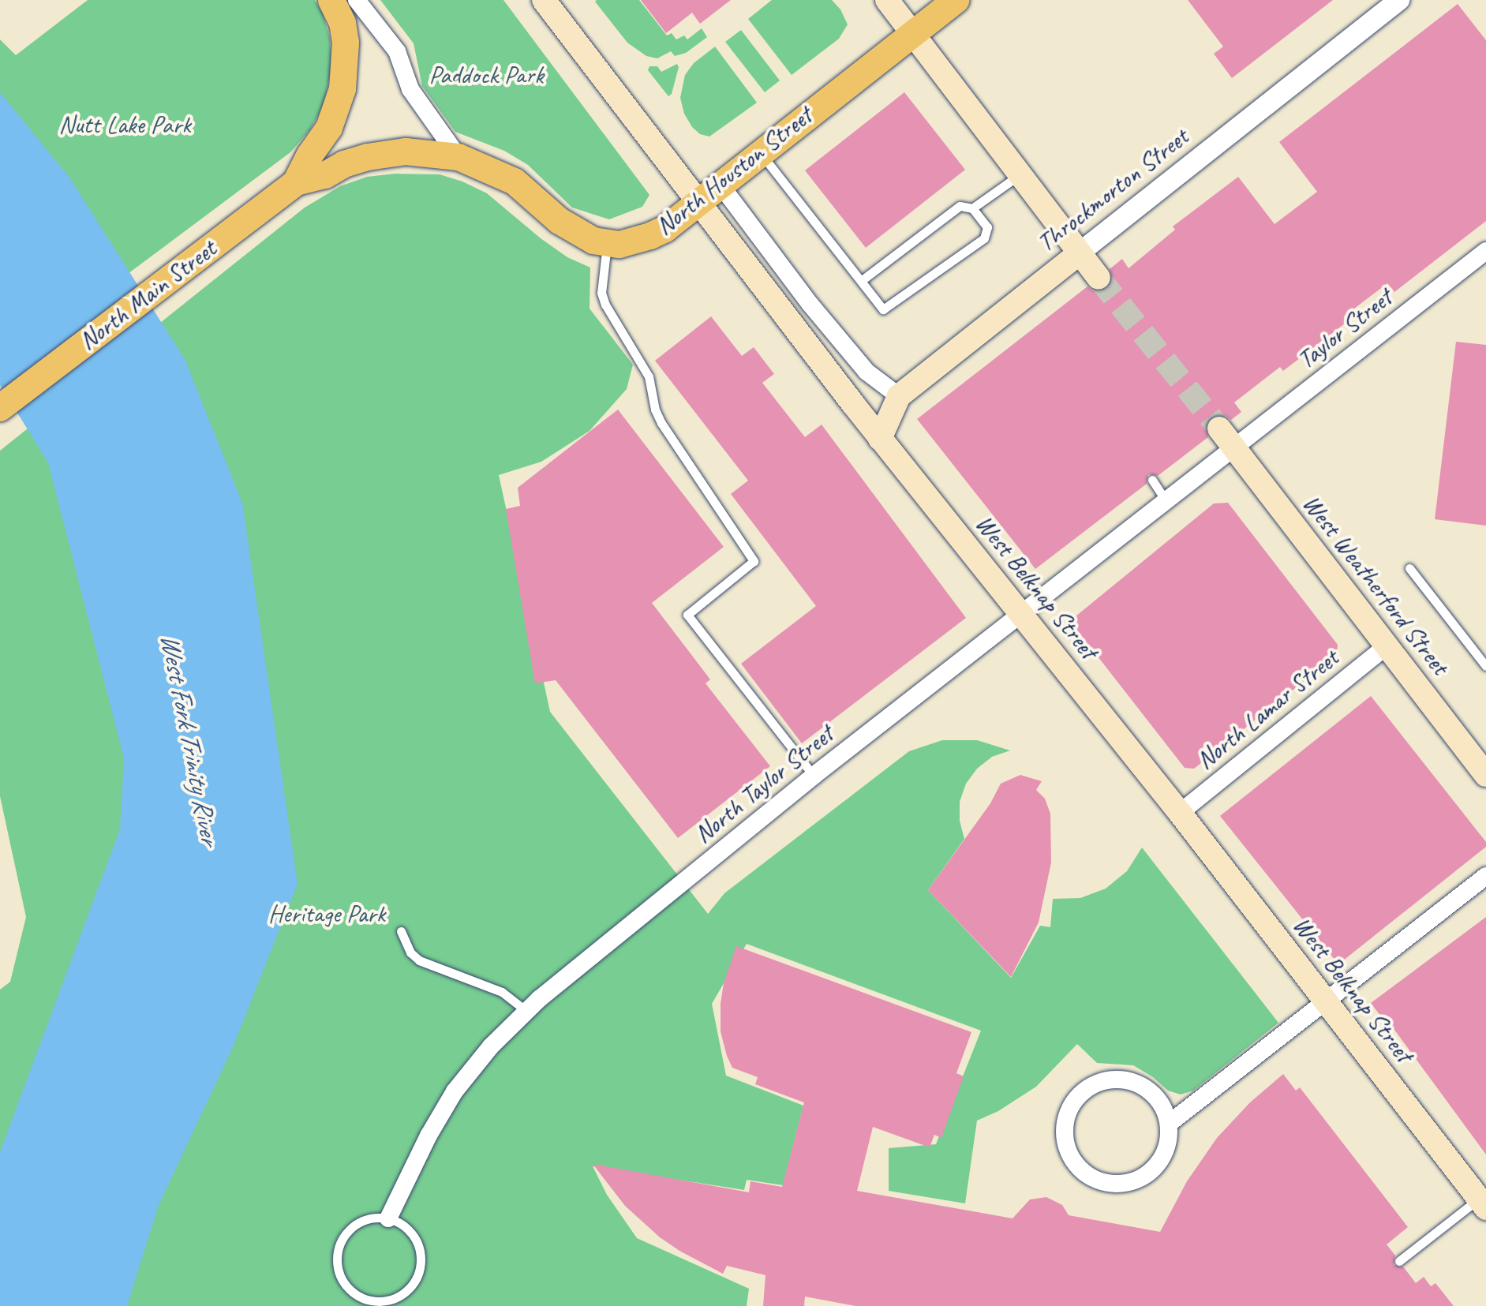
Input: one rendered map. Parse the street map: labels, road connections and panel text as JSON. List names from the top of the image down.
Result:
{
  "streets": {
    "main road": [
      "North Houston Street",
      "Throckmorton Street",
      "North Main Street",
      "West Weatherford Street",
      "West Belknap Street"
    ],
    "street": ["Taylor Street", "North Lamar Street", "North Taylor Street"]
  },
  "crossings": [
    ["North Houston Street", "North Main Street"],
    ["North Houston Street", "West Belknap Street"],
    ["Throckmorton Street", "West Belknap Street"],
    ["Taylor Street", "West Weatherford Street"],
    ["Taylor Street", "North Taylor Street"],
    ["West Weatherford Street", "North Lamar Street"],
    ["West Weatherford Street", "North Taylor Street"],
    ["West Belknap Street", "North Lamar Street"],
    ["West Belknap Street", "North Taylor Street"]
  ],
  "water": ["West Fork Trinity River"],
  "parks": ["Paddock Park", "Nutt Lake Park", "Heritage Park"]
}
